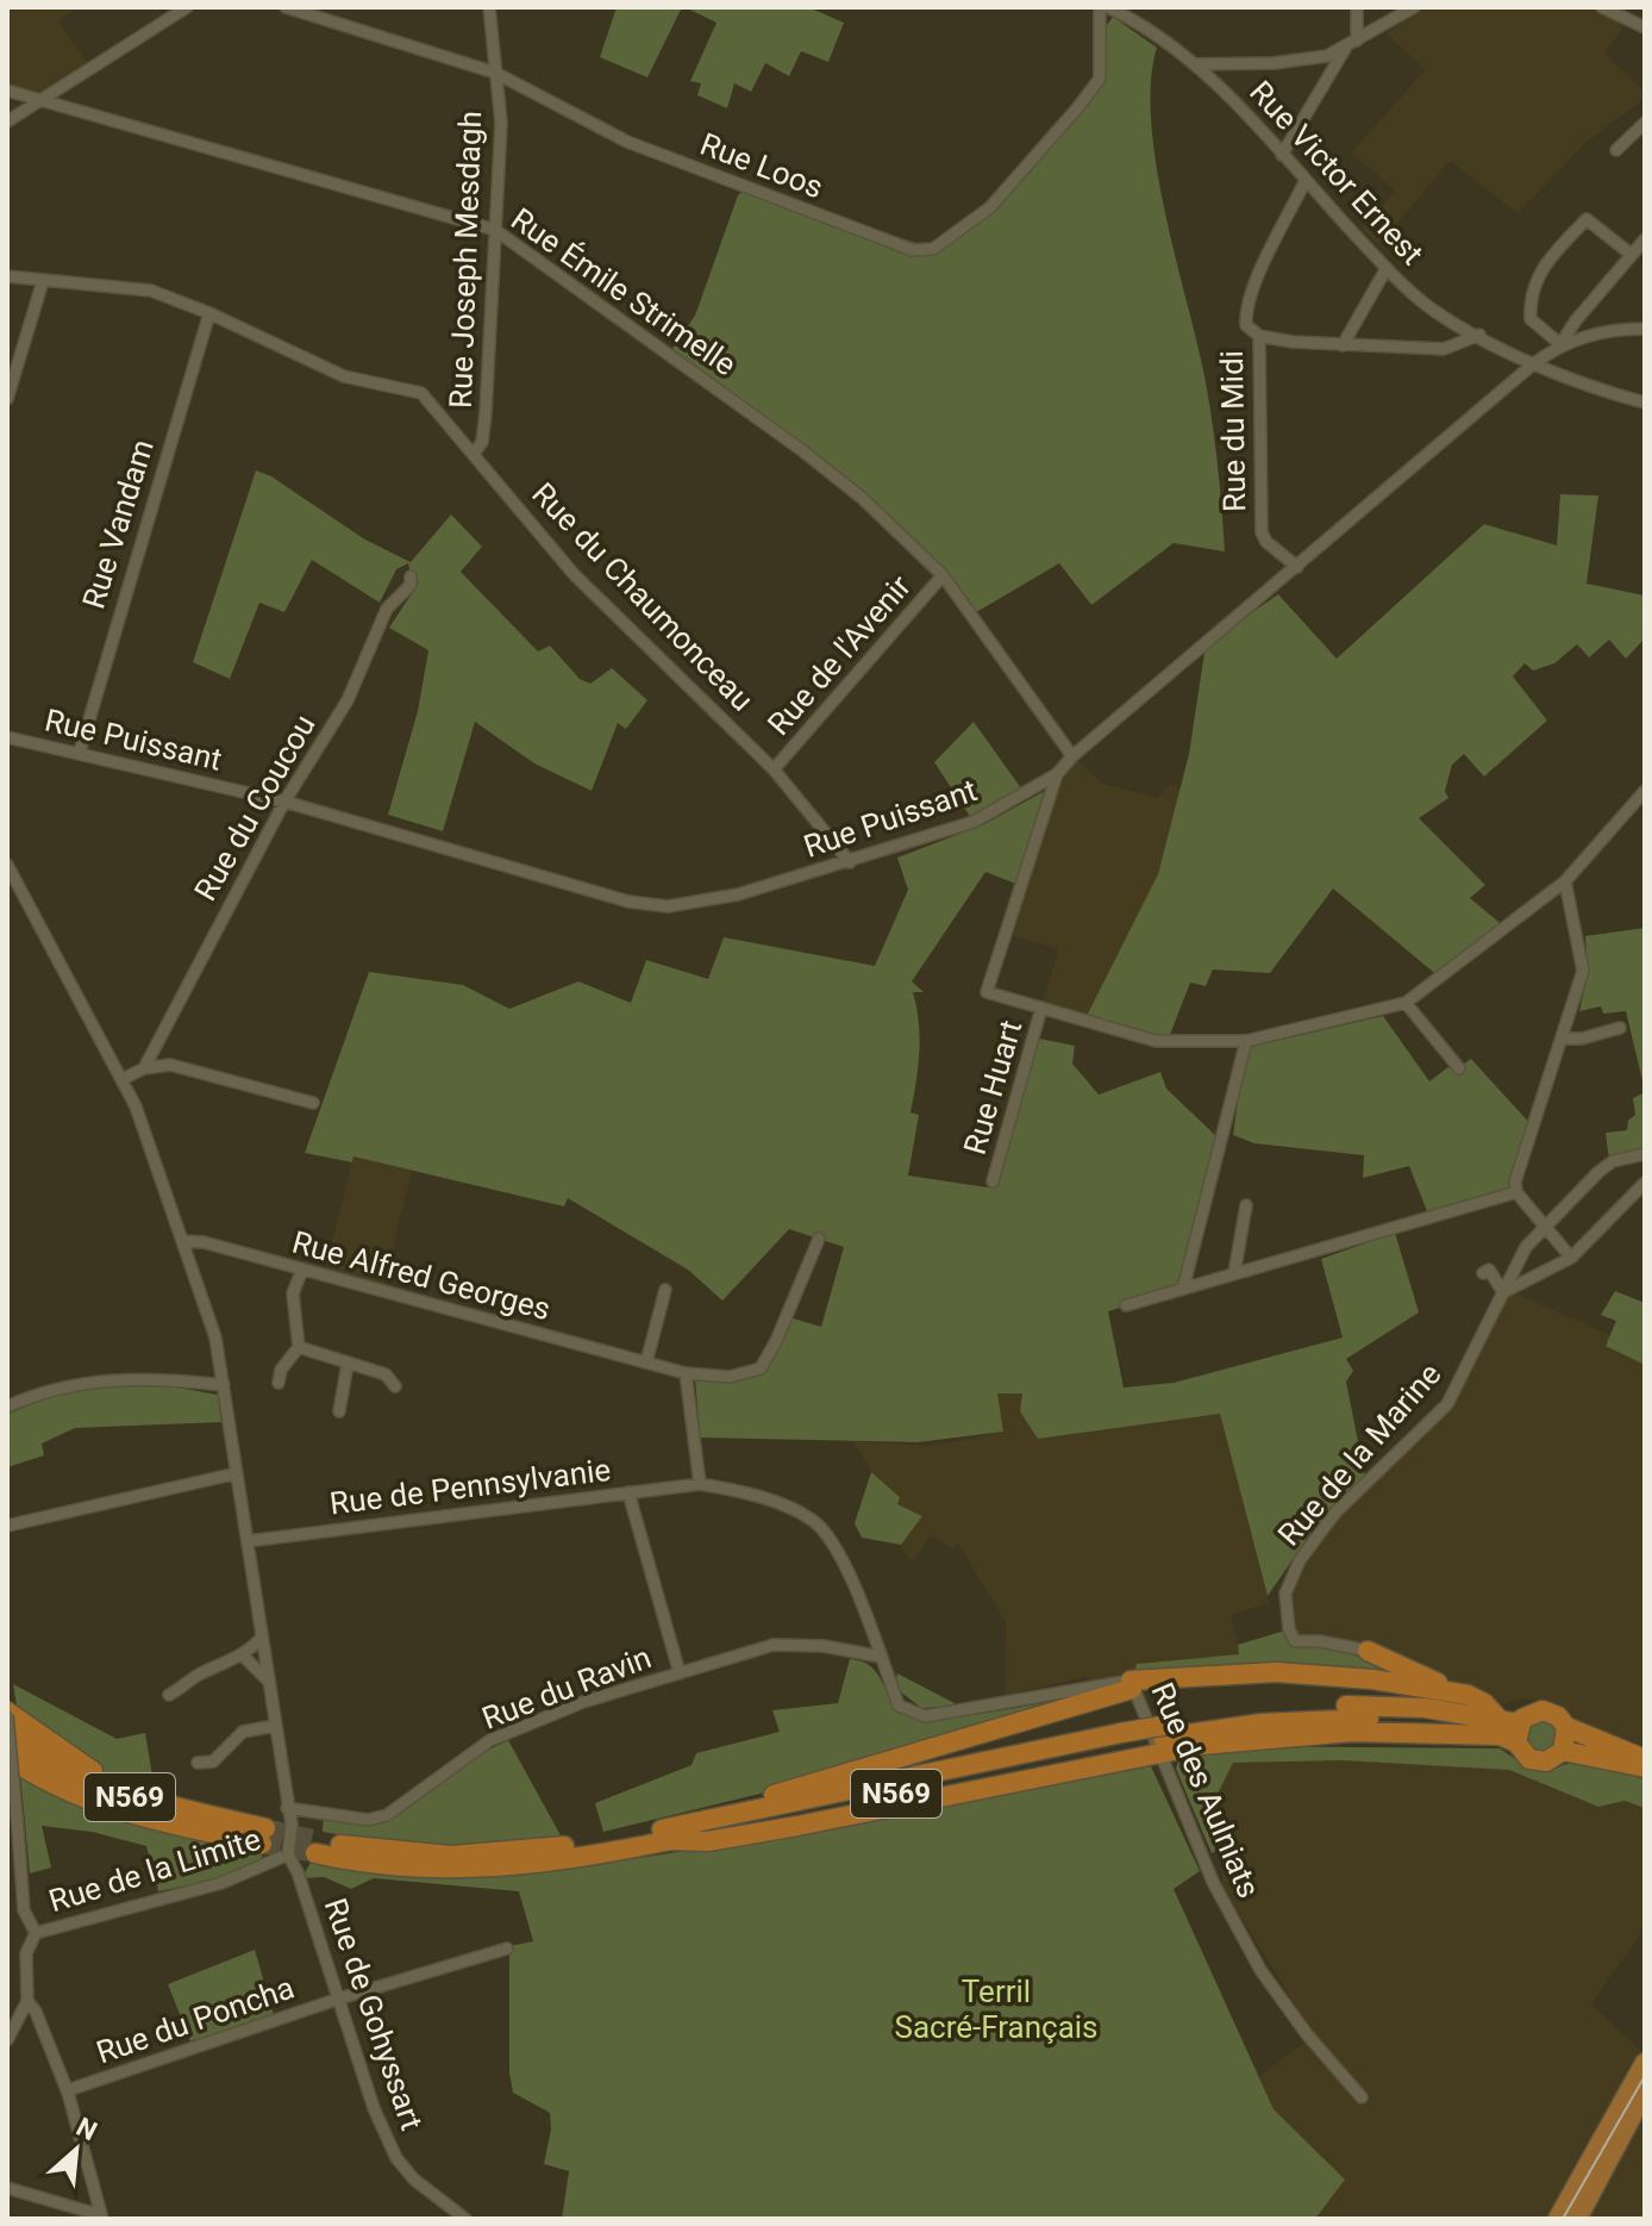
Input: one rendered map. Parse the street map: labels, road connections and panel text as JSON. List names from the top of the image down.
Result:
{
  "streets": {
    "highway": ["N569"],
    "street": [
      "Rue Loos",
      "Rue Victor Ernest",
      "Rue Joseph Mesdagh",
      "Rue Émile Strimelle",
      "Rue du Midi",
      "Rue Vandam",
      "Rue du Chaumonceau",
      "Rue de l'Avenir",
      "Rue Puissant",
      "Rue du Coucou",
      "Rue Huart",
      "Rue Alfred Georges",
      "Rue de la Marine",
      "Rue de Pennsylvanie",
      "Rue du Ravin",
      "Rue des Aulniats",
      "Rue de la Limite",
      "Rue de Gohyssart",
      "Rue du Poncha"
    ]
  },
  "crossings": [
    ["Rue Loos", "Rue Joseph Mesdagh"],
    ["Rue Victor Ernest", "Rue du Midi"],
    ["Rue Victor Ernest", "Rue Puissant"],
    ["Rue Joseph Mesdagh", "Rue Émile Strimelle"],
    ["Rue Joseph Mesdagh", "Rue du Chaumonceau"],
    ["Rue Émile Strimelle", "Rue de l'Avenir"],
    ["Rue Émile Strimelle", "Rue Puissant"],
    ["Rue du Midi", "Rue Puissant"],
    ["Rue Vandam", "Rue du Chaumonceau"],
    ["Rue Vandam", "Rue Puissant"],
    ["Rue du Chaumonceau", "Rue de l'Avenir"],
    ["Rue du Chaumonceau", "Rue Puissant"],
    ["Rue Puissant", "Rue du Coucou"],
    ["Rue de Pennsylvanie", "Rue des Aulniats"],
    ["Rue du Ravin", "Rue des Aulniats"],
    ["Rue de la Limite", "Rue de Gohyssart"],
    ["Rue de Gohyssart", "Rue du Poncha"]
  ],
  "parks": ["Terril Sacré-Français"],
  "north": "top right"
}
